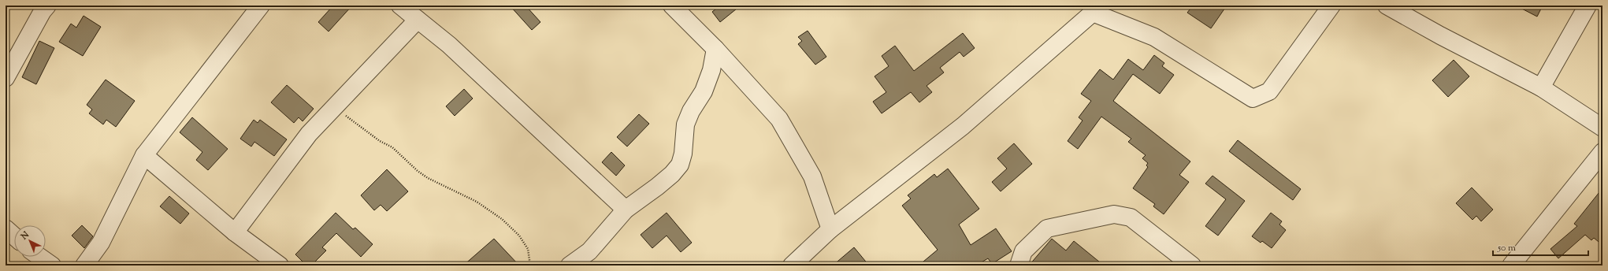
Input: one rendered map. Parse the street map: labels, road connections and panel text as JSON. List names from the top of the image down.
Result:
{
  "scale_bar": "50 m",
  "north": "top left"
}
